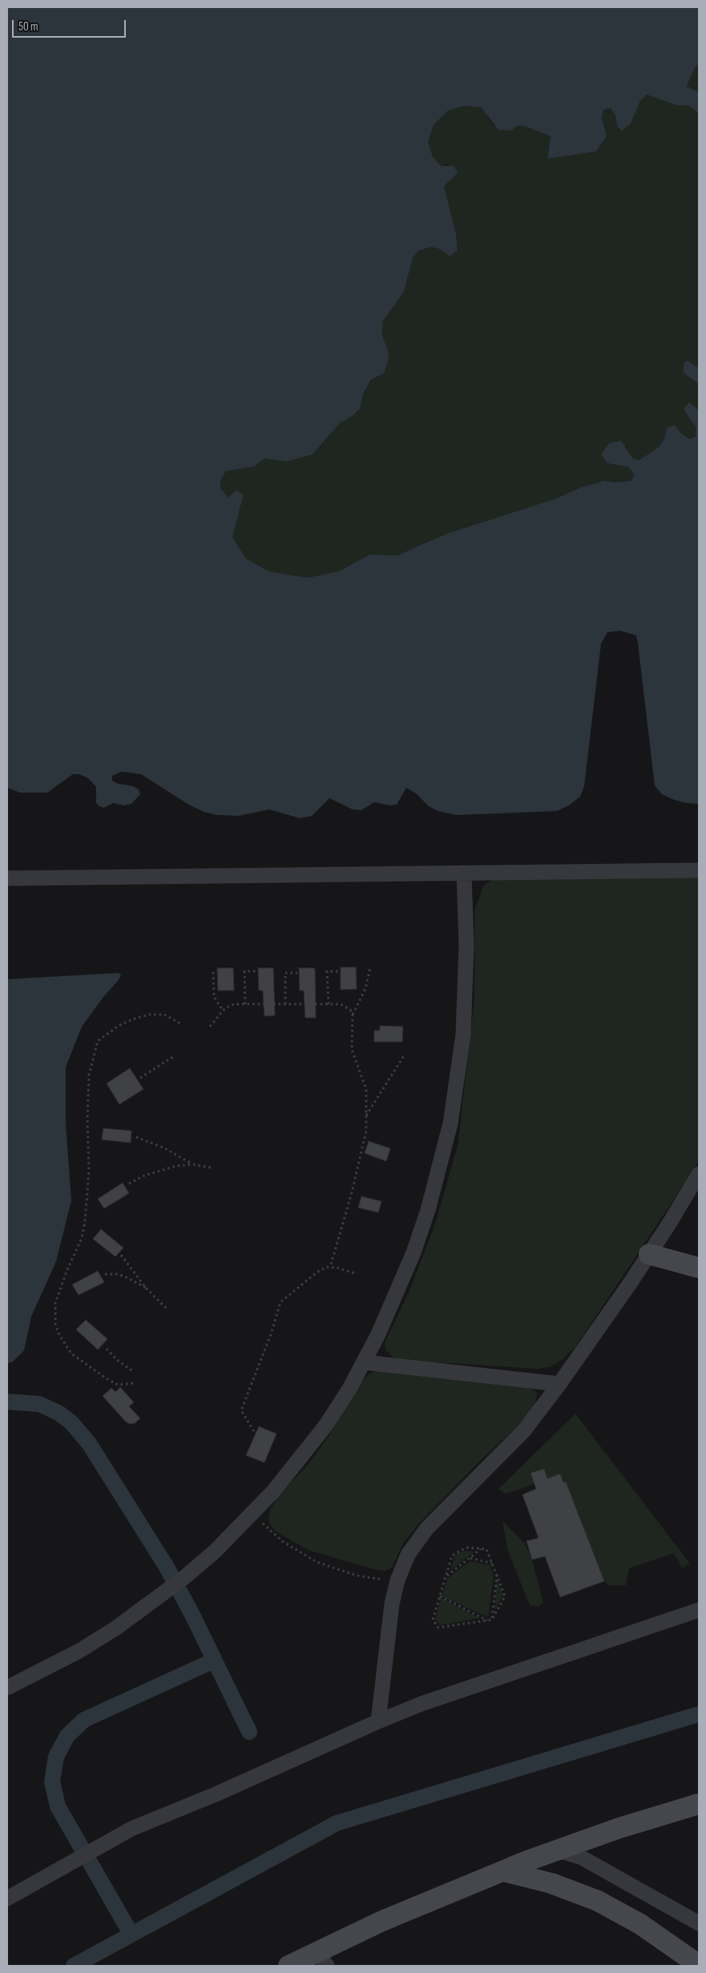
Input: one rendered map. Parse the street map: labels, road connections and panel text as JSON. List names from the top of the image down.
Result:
{
  "scale_bar": "50 m"
}
